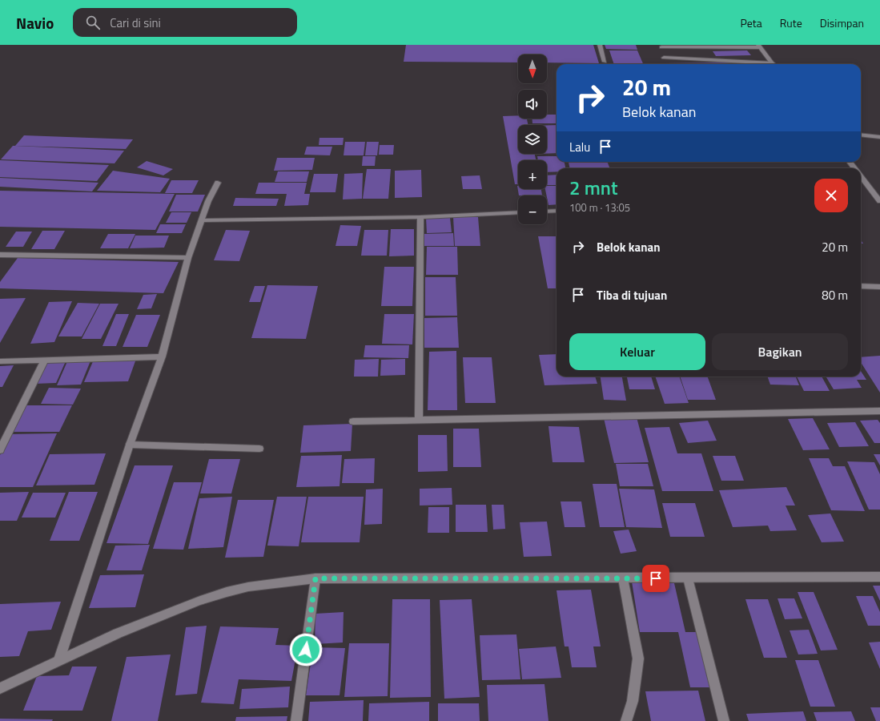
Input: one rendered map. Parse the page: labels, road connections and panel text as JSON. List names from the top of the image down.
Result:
{
  "north": "bottom",
  "page": {
    "header": "Navio",
    "search": "Cari di sini",
    "nav": ["Peta", "Rute", "Disimpan"],
    "map_buttons": ["+", "−"],
    "turn": ["20 m", "Belok kanan"],
    "then": "Lalu",
    "heading": ["2 mnt", "100 m · 13:05"],
    "list": [
      {
        "name": "Belok kanan",
        "value": "20 m"
      },
      {
        "name": "Tiba di tujuan",
        "value": "80 m"
      }
    ],
    "buttons": ["Keluar", "Bagikan"]
  }
}
